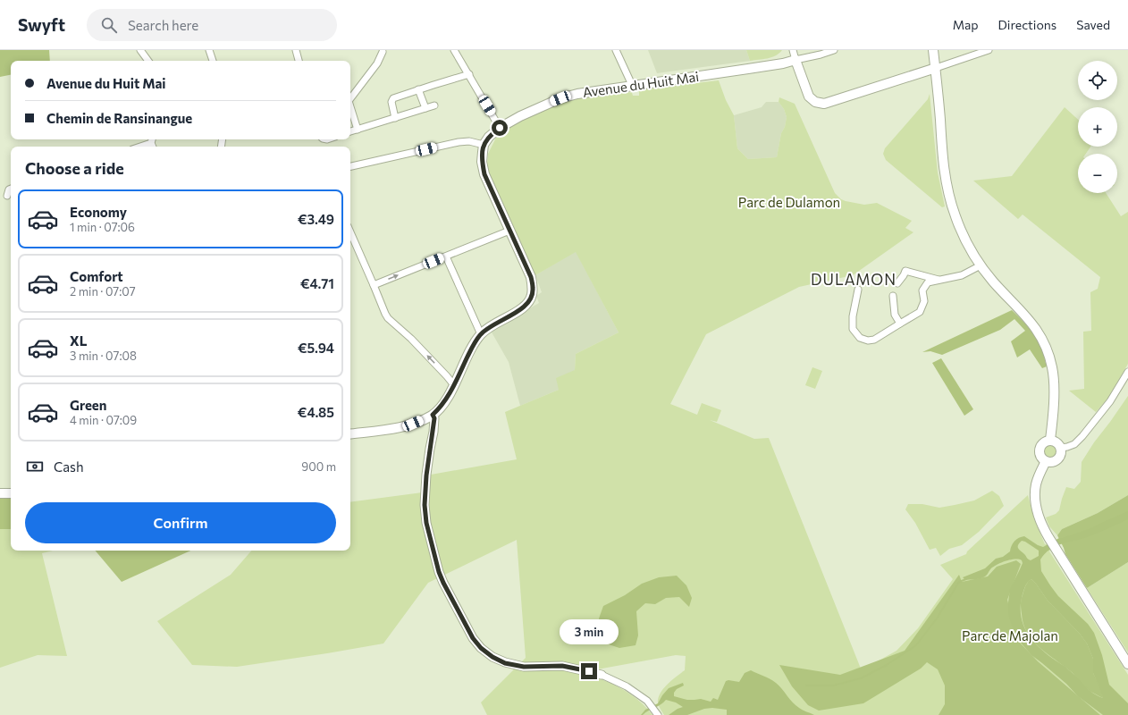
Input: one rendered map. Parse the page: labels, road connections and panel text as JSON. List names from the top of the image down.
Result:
{
  "streets": {
    "main road": ["Avenue du Huit Mai"]
  },
  "districts": ["DULAMON"],
  "parks": ["Parc de Dulamon", "Parc de Majolan"],
  "page": {
    "header": "Swyft",
    "search": "Search here",
    "nav": ["Map", "Directions", "Saved"],
    "map_buttons": ["+", "−"],
    "banner": ["Avenue du Huit Mai", "Chemin de Ransinangue"],
    "heading": "Choose a ride",
    "list": [
      {
        "name": "Economy",
        "note": "1 min · 07:06",
        "value": "€3.49"
      },
      {
        "name": "Comfort",
        "note": "2 min · 07:07",
        "value": "€4.71"
      },
      {
        "name": "XL",
        "note": "3 min · 07:08",
        "value": "€5.94"
      },
      {
        "name": "Green",
        "note": "4 min · 07:09",
        "value": "€4.85"
      }
    ],
    "pay": ["Cash", "900 m"],
    "buttons": "Confirm",
    "bubble": "3 min"
  }
}
